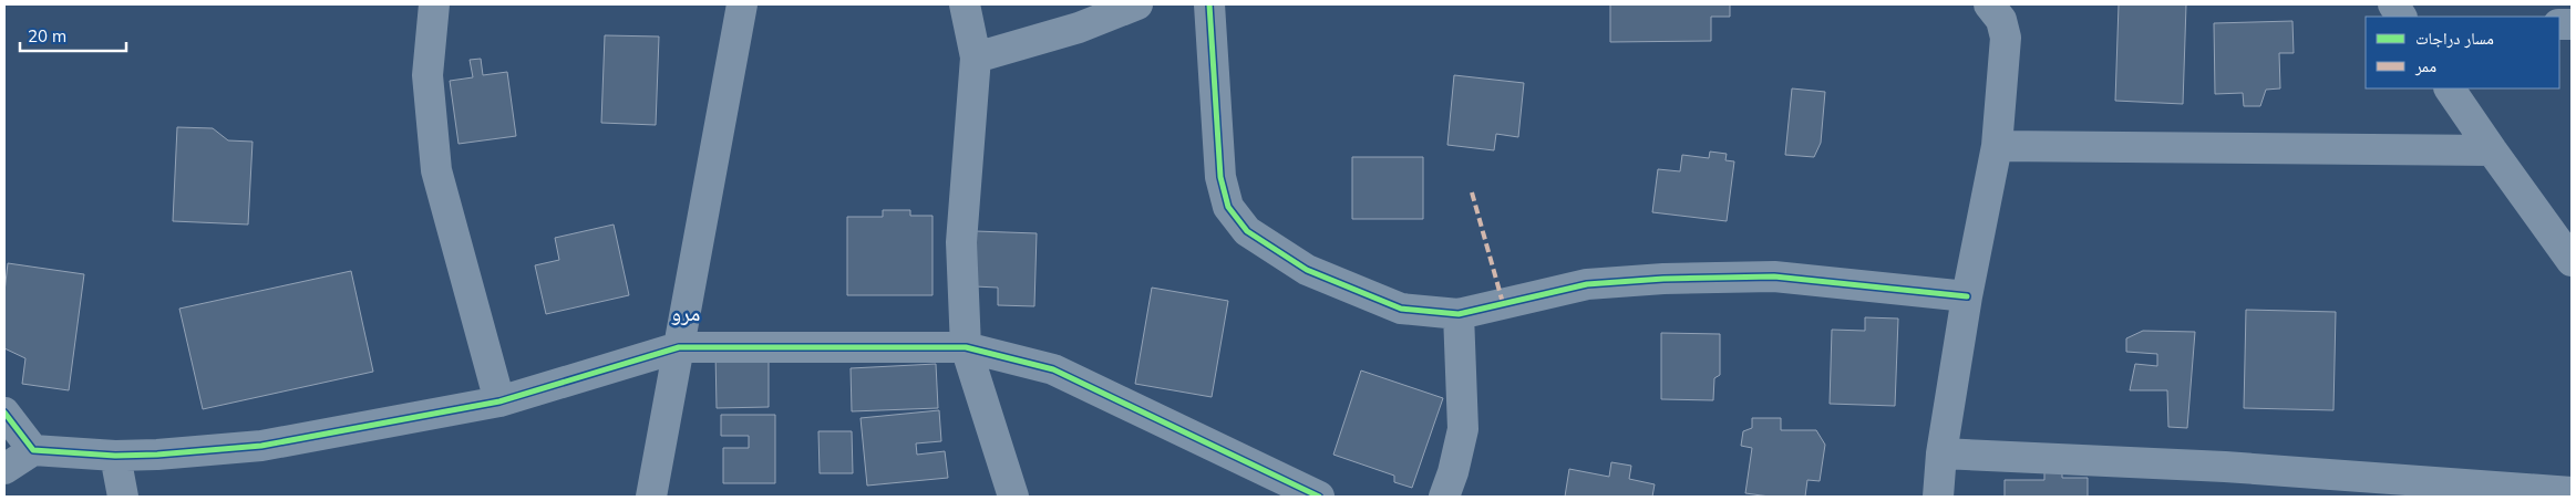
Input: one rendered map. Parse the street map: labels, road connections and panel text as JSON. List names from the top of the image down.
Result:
{
  "districts": ["مرو"],
  "legend": ["مسار دراجات", "ممر"],
  "scale_bar": "20 m"
}
